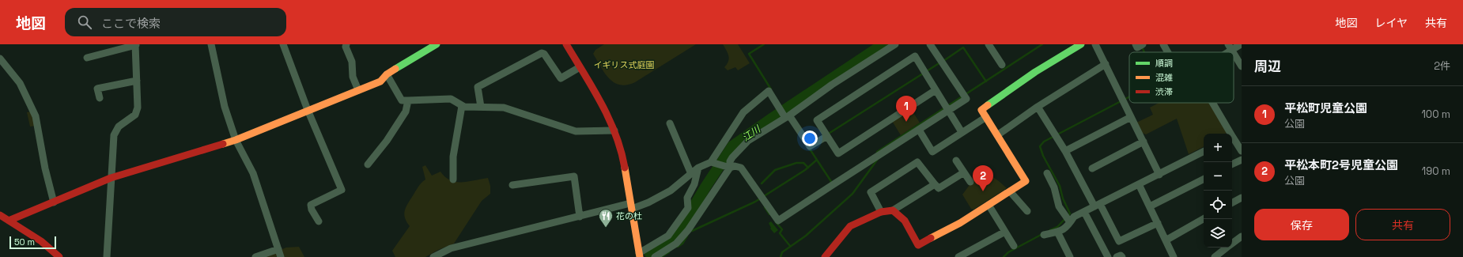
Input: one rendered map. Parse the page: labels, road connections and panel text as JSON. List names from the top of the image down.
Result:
{
  "water": ["江川"],
  "parks": ["イギリス式庭園"],
  "places": {
    "restaurant": ["花の杜"]
  },
  "legend": ["順調", "混雑", "渋滞"],
  "scale_bar": "50 m",
  "page": {
    "header": "地図",
    "search": "ここで検索",
    "nav": ["地図", "レイヤ", "共有"],
    "heading": ["周辺", "2件"],
    "list": [
      {
        "mark": "1",
        "name": "平松町児童公園",
        "note": "公園",
        "value": "100 m"
      },
      {
        "mark": "2",
        "name": "平松本町2号児童公園",
        "note": "公園",
        "value": "190 m"
      }
    ],
    "pins": ["1", "2"],
    "map_buttons": ["+", "−"],
    "buttons": ["保存", "共有"],
    "scale": "50 m"
  }
}
